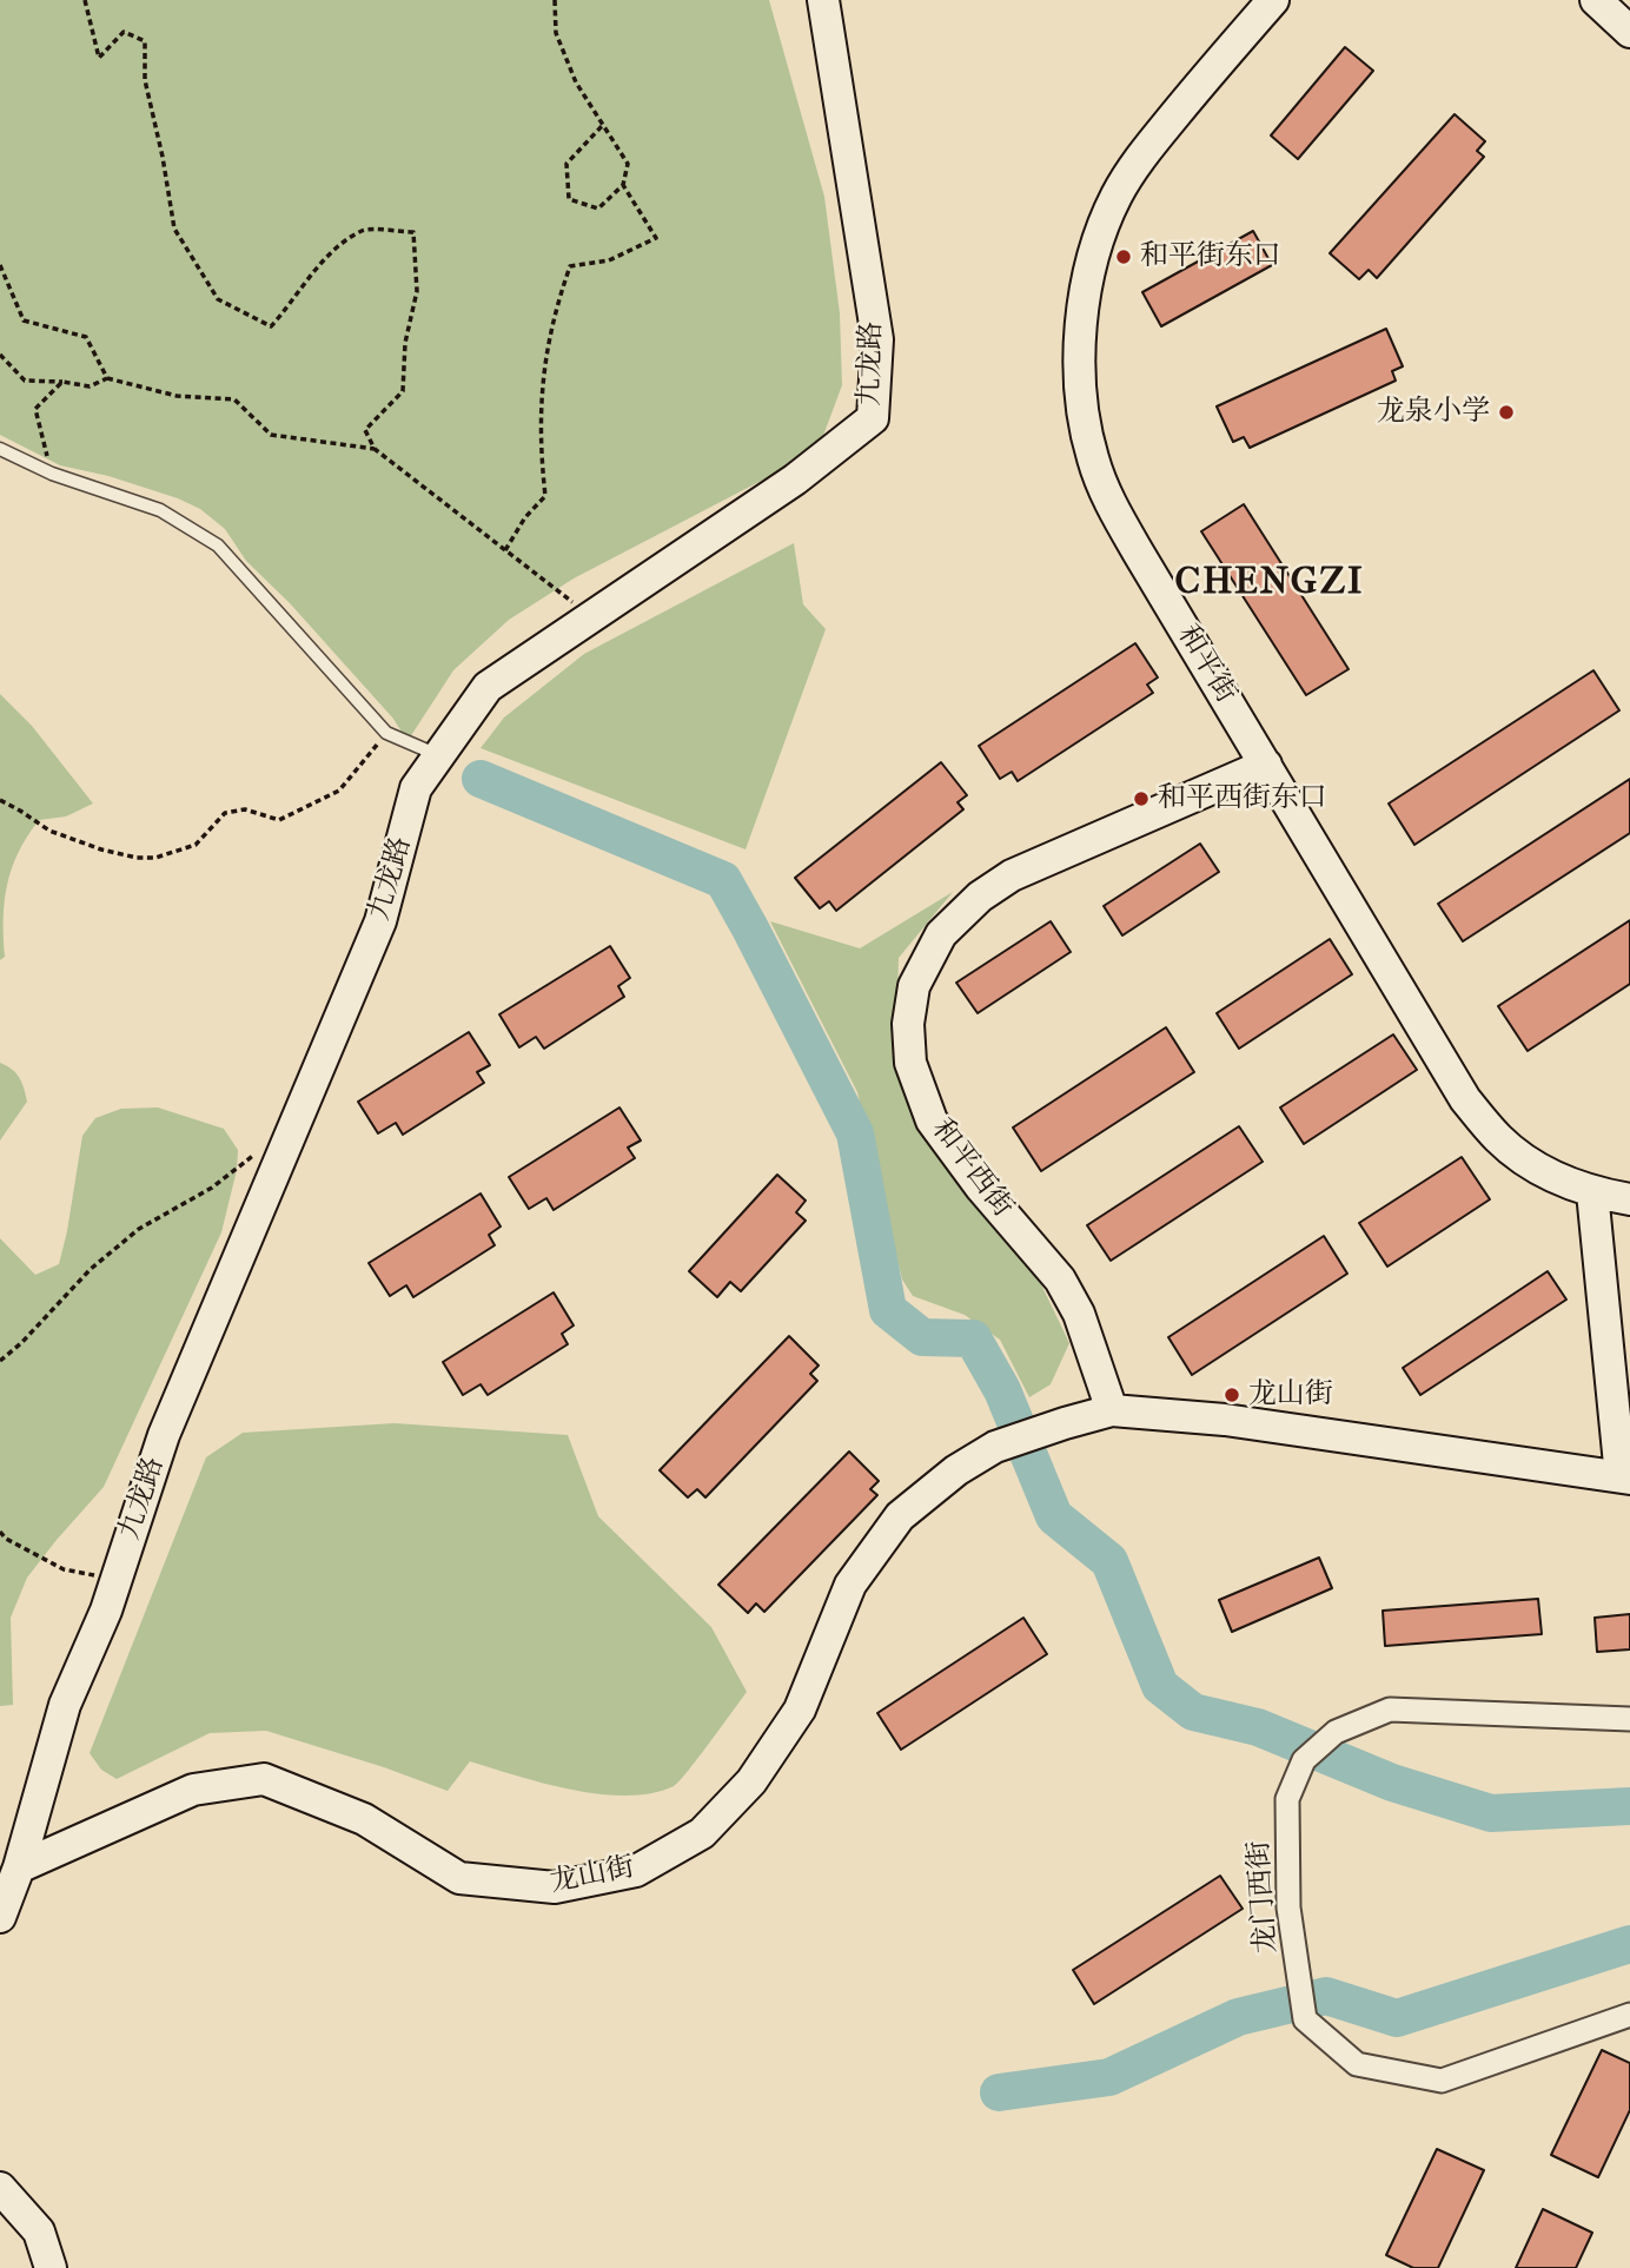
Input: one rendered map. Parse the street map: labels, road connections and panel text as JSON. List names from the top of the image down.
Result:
{
  "streets": {
    "street": [
      "九龙路",
      "和平街",
      "和平西街",
      "龙山街",
      "龙门西街"
    ]
  },
  "crossings": [
    ["九龙路", "龙山街"],
    ["和平街", "和平西街"],
    ["和平西街", "龙山街"]
  ],
  "districts": ["CHENGZI"],
  "places": [
    "和平街东口",
    "龙泉小学",
    "和平西街东口",
    "龙山街"
  ]
}
